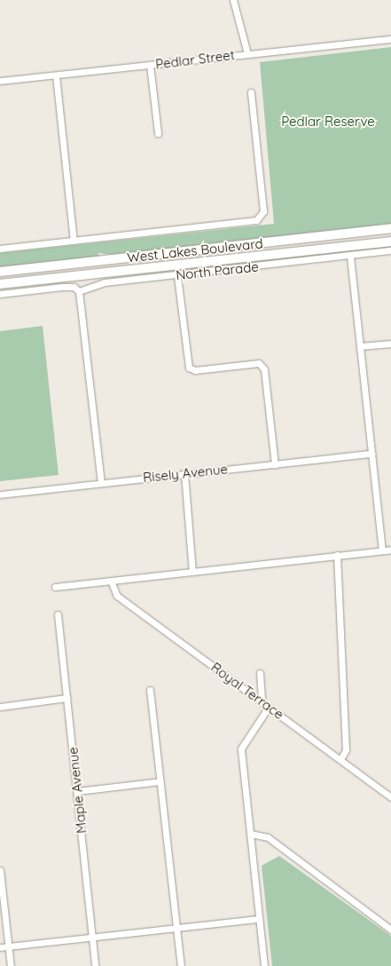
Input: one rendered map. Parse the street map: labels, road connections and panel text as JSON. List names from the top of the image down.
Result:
{
  "streets": {
    "main road": ["West Lakes Boulevard"],
    "street": [
      "Pedlar Street",
      "North Parade",
      "Risely Avenue",
      "Royal Terrace",
      "Maple Avenue"
    ]
  },
  "parks": ["Pedlar Reserve"]
}
